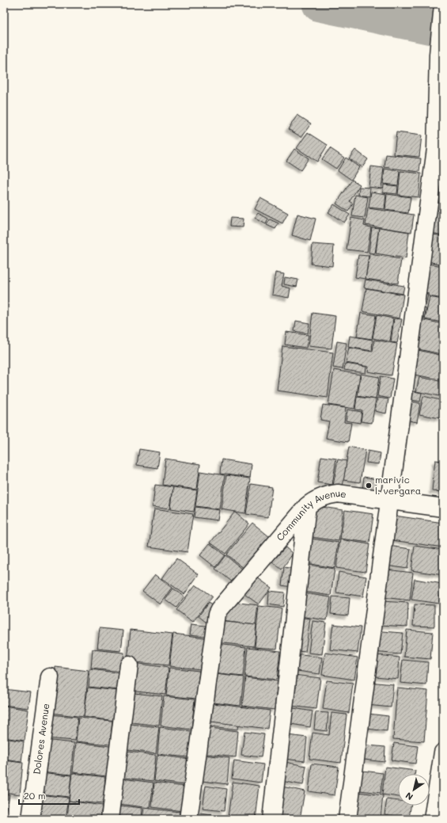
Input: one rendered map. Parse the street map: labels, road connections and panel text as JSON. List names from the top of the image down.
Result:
{
  "streets": {
    "street": ["Community Avenue", "Dolores Avenue"]
  },
  "places": ["marivic l. vergara"],
  "scale_bar": "20 m",
  "north": "bottom left"
}
